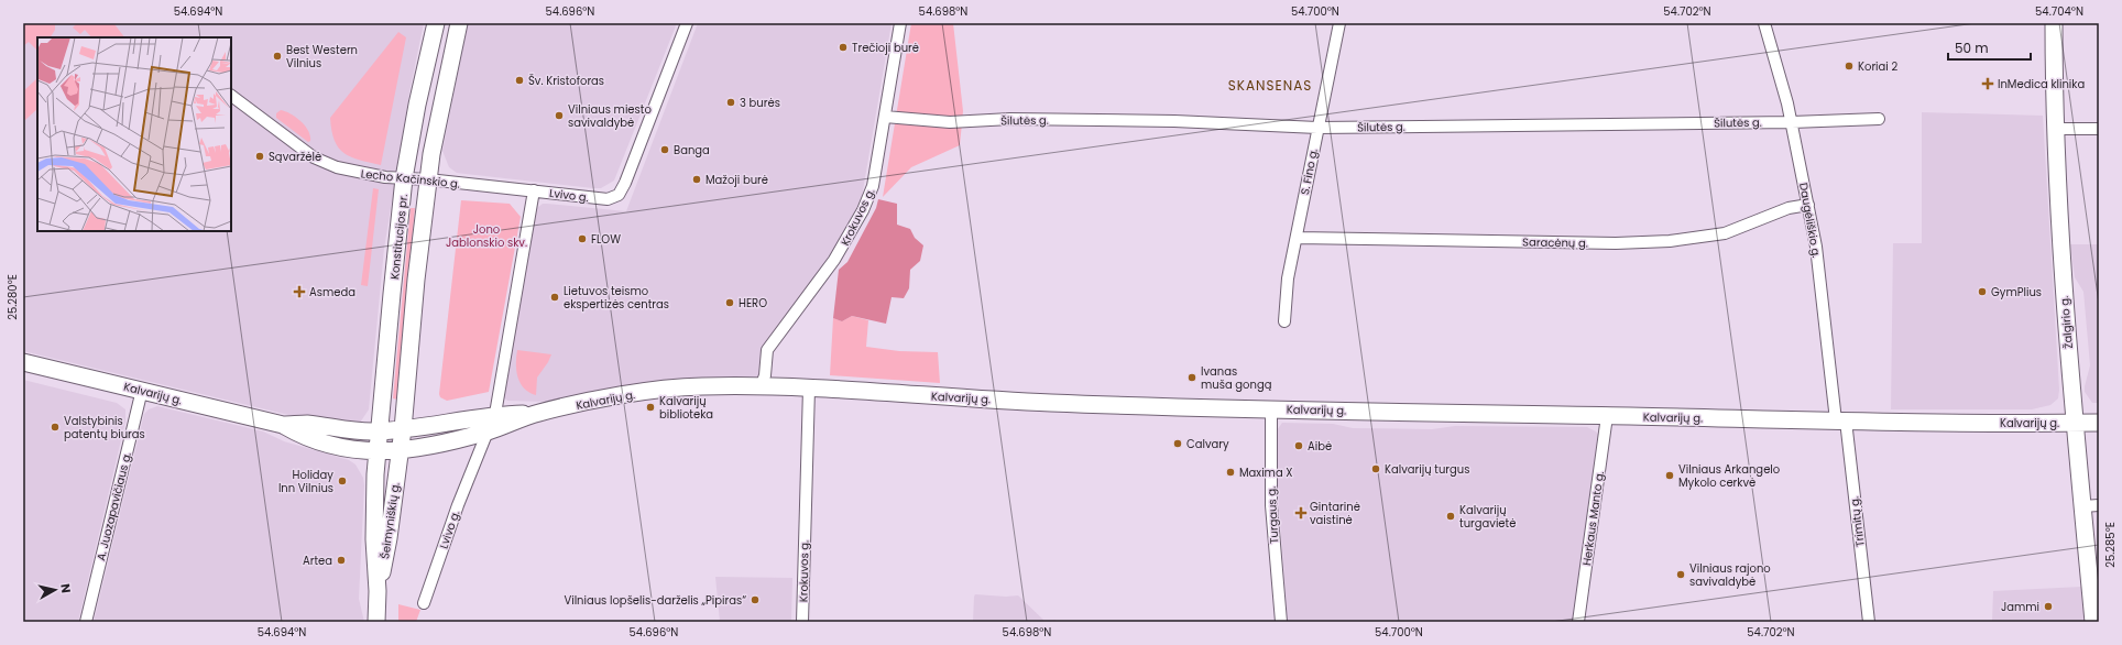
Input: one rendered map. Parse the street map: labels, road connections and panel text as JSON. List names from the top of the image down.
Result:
{
  "streets": {
    "main road": [
      "Konstitucijos pr.",
      "Žalgirio g.",
      "Kalvarijų g.",
      "Šeimyniškių g."
    ],
    "street": [
      "Šilutės g.",
      "S. Fino g.",
      "Lecho Kačinskio g.",
      "Lvivo g.",
      "Krokuvos g.",
      "Daugėliškio g.",
      "Saracėnų g.",
      "A. Juozapavičiaus g.",
      "Turgaus g.",
      "Herkaus Manto g.",
      "Trimitų g."
    ]
  },
  "crossings": [
    ["Šilutės g.", "S. Fino g."],
    ["Šilutės g.", "Krokuvos g."],
    ["Šilutės g.", "Daugėliškio g."],
    ["S. Fino g.", "Saracėnų g."],
    ["Lecho Kačinskio g.", "Lvivo g."],
    ["Lecho Kačinskio g.", "Konstitucijos pr."],
    ["Lvivo g.", "Kalvarijų g."],
    ["Krokuvos g.", "Kalvarijų g."],
    ["Daugėliškio g.", "Saracėnų g."],
    ["Daugėliškio g.", "Kalvarijų g."],
    ["Daugėliškio g.", "Trimitų g."],
    ["Konstitucijos pr.", "Kalvarijų g."],
    ["Konstitucijos pr.", "Šeimyniškių g."],
    ["Žalgirio g.", "Kalvarijų g."],
    ["Kalvarijų g.", "A. Juozapavičiaus g."],
    ["Kalvarijų g.", "Turgaus g."],
    ["Kalvarijų g.", "Herkaus Manto g."],
    ["Kalvarijų g.", "Šeimyniškių g."],
    ["Kalvarijų g.", "Trimitų g."]
  ],
  "districts": ["SKANSENAS"],
  "parks": ["Jono Jablonskio skv."],
  "places": {
    "other": [
      "Trečioji burė",
      "Best Western Vilnius",
      "Koriai 2",
      "Šv. Kristoforas",
      "3 burės",
      "Vilniaus miesto savivaldybė",
      "Banga",
      "Sąvaržėlė",
      "Mažoji burė",
      "FLOW",
      "GymPlius",
      "Lietuvos teismo ekspertizės centras",
      "HERO",
      "Ivanas muša gongą",
      "Kalvarijų biblioteka",
      "Valstybinis patentų biuras",
      "Calvary",
      "Aibė",
      "Kalvarijų turgus",
      "Maxima X",
      "Vilniaus Arkangelo Mykolo cerkvė",
      "Holiday Inn Vilnius",
      "Kalvarijų turgavietė",
      "Artea",
      "Vilniaus rajono savivaldybė",
      "Vilniaus lopšelis-darželis „Pipiras“",
      "Jammi"
    ],
    "health": ["InMedica klinika", "Asmeda", "Gintarinė vaistinė"]
  },
  "scale_bar": "50 m",
  "north": "right",
  "coordinates": [
    "54.694°N",
    "54.696°N",
    "54.698°N",
    "54.700°N",
    "54.702°N",
    "54.704°N",
    "25.280°E",
    "25.285°E"
  ]
}
